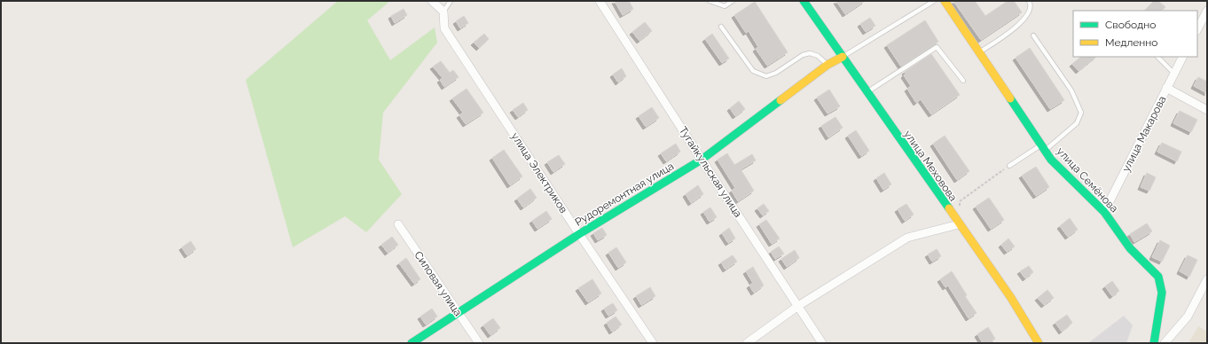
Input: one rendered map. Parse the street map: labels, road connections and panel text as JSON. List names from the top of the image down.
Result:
{
  "streets": {
    "street": [
      "улица Макарова",
      "улица Меховова",
      "Тугайкульская улица",
      "улица Электриков",
      "улица Семёнова",
      "Рудоремонтная улица",
      "Силовая улица"
    ]
  },
  "crossings": [
    ["улица Макарова", "улица Семёнова"],
    ["улица Меховова", "Рудоремонтная улица"],
    ["Тугайкульская улица", "Рудоремонтная улица"],
    ["улица Электриков", "Рудоремонтная улица"],
    ["Рудоремонтная улица", "Силовая улица"]
  ],
  "legend": ["Свободно", "Медленно"]
}
